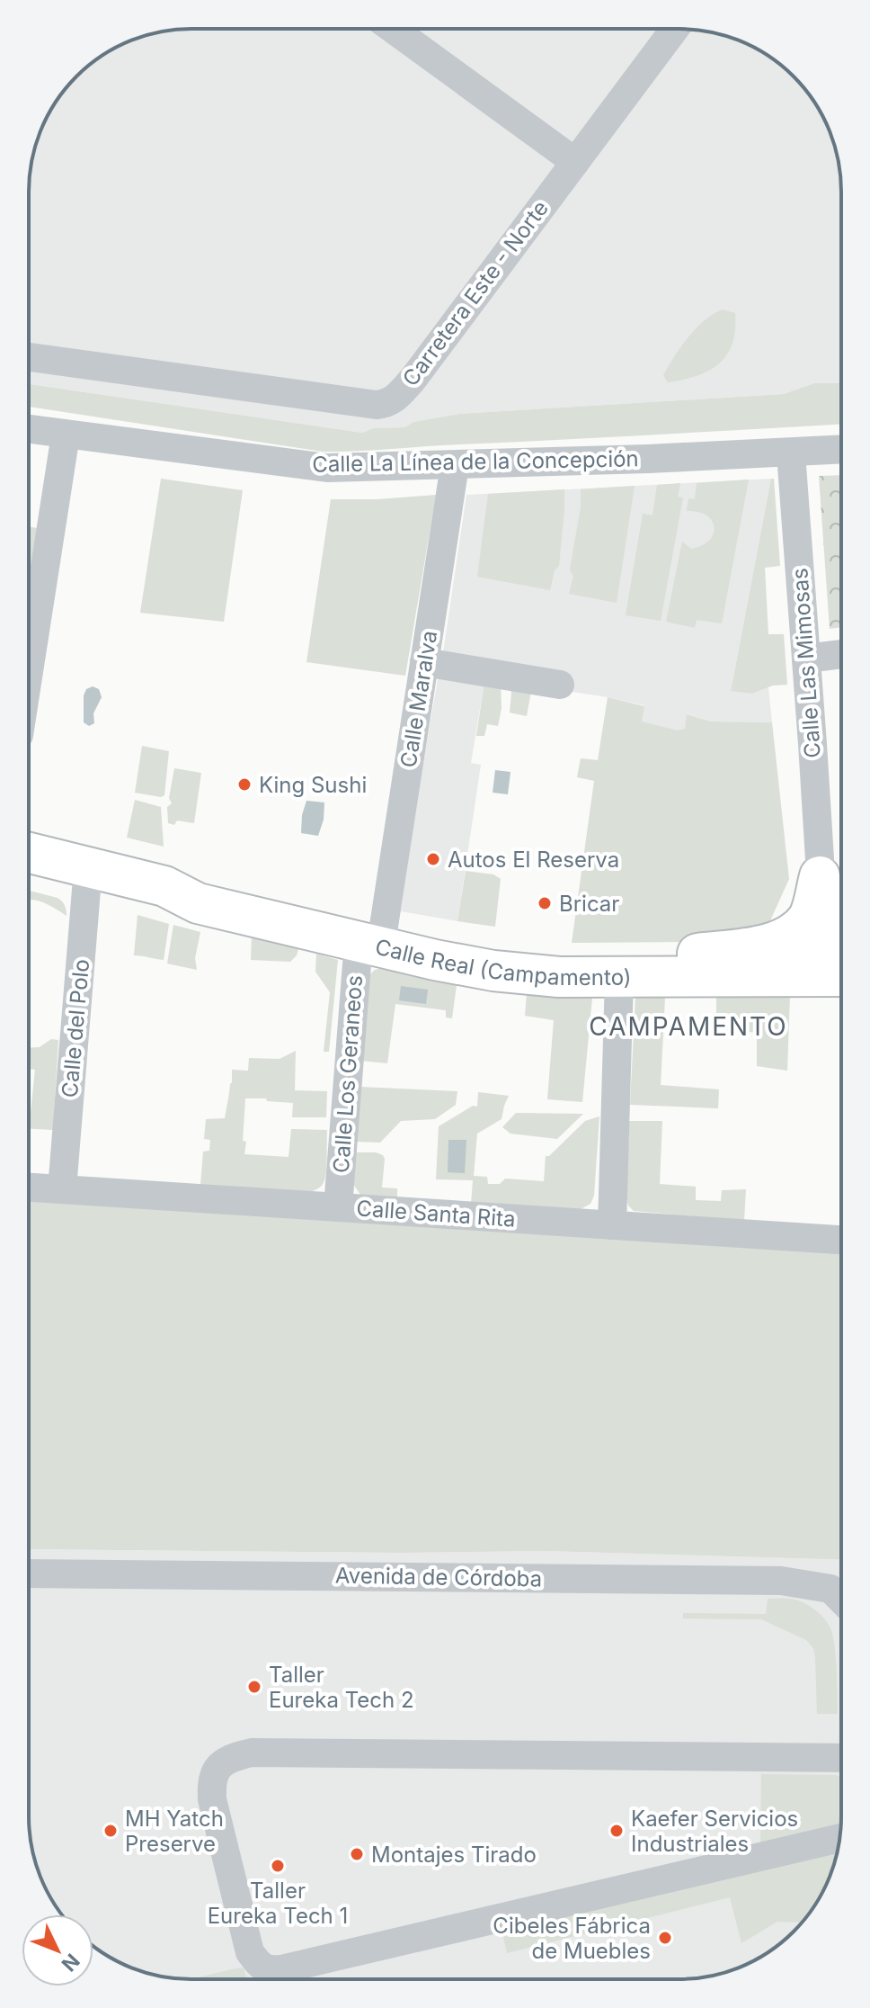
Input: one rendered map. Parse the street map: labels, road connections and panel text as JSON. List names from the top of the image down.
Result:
{
  "streets": {
    "highway": ["Calle Real (Campamento)"],
    "street": [
      "Carretera Este - Norte",
      "Calle La Línea de la Concepción",
      "Calle Las Mimosas",
      "Calle Maralva",
      "Calle del Polo",
      "Calle Los Geraneos",
      "Calle Santa Rita",
      "Avenida de Córdoba"
    ]
  },
  "crossings": [
    ["Calle La Línea de la Concepción", "Calle Las Mimosas"],
    ["Calle La Línea de la Concepción", "Calle Maralva"],
    ["Calle Maralva", "Calle Real (Campamento)"],
    ["Calle Maralva", "Calle Los Geraneos"],
    ["Calle Real (Campamento)", "Calle del Polo"],
    ["Calle Real (Campamento)", "Calle Los Geraneos"],
    ["Calle del Polo", "Calle Santa Rita"],
    ["Calle Los Geraneos", "Calle Santa Rita"]
  ],
  "districts": ["CAMPAMENTO"],
  "places": [
    "King Sushi",
    "Autos El Reserva",
    "Bricar",
    "Taller Eureka Tech 2",
    "MH Yatch Preserve",
    "Kaefer Servicios Industriales",
    "Montajes Tirado",
    "Taller Eureka Tech 1",
    "Cibeles Fábrica de Muebles"
  ],
  "north": "bottom right"
}
